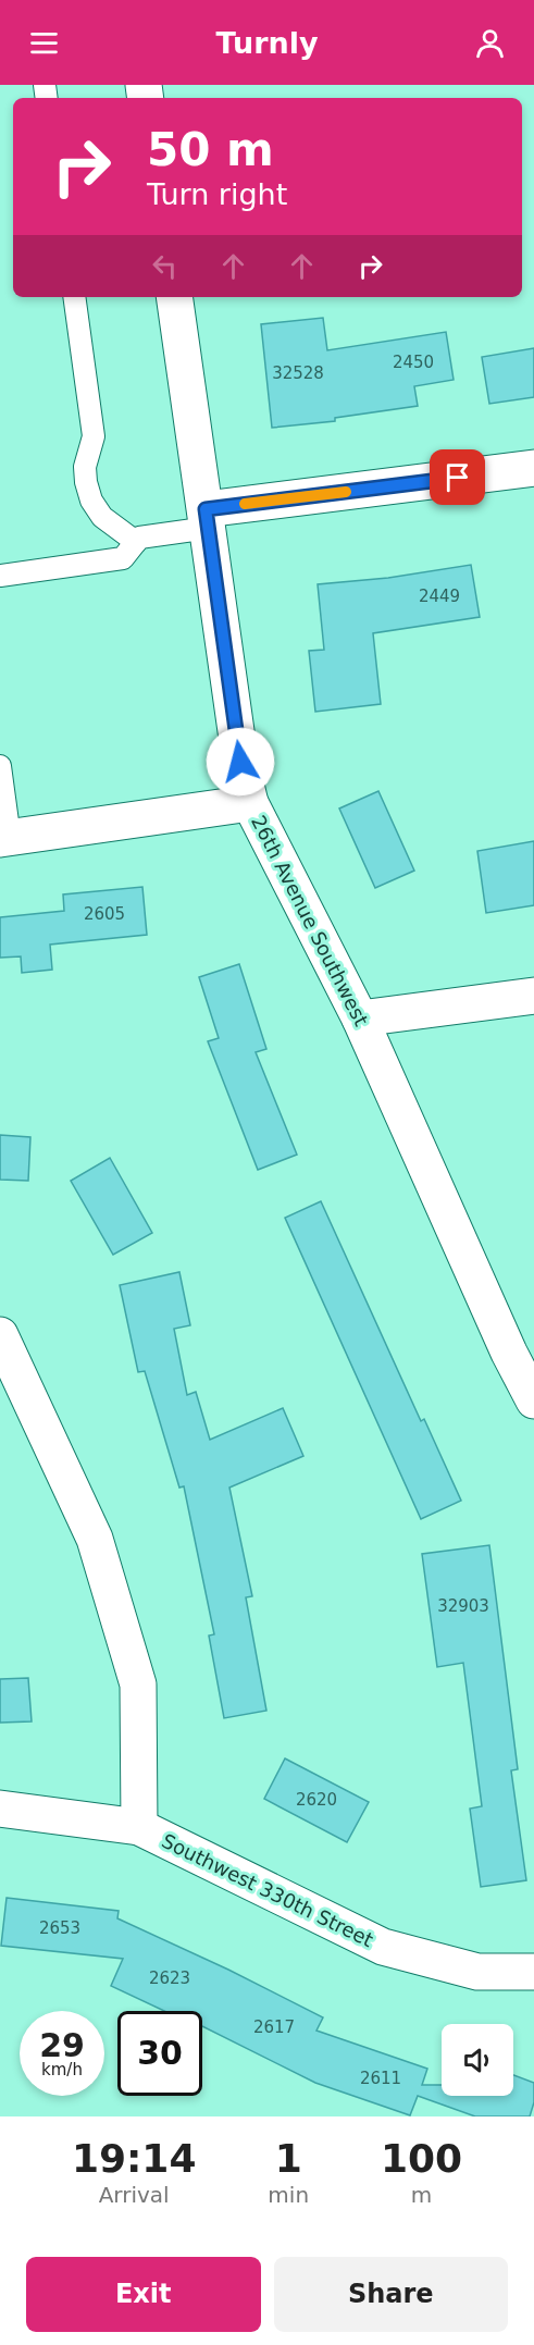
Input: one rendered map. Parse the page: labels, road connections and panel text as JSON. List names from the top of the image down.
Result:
{
  "streets": {
    "street": ["26th Avenue Southwest", "Southwest 330th Street"]
  },
  "house_numbers": [
    "2450",
    "32528",
    "2449",
    "2605",
    "32903",
    "2620",
    "2653",
    "2623",
    "2617",
    "2611"
  ],
  "page": {
    "header": "Turnly",
    "turn": ["50 m", "Turn right"],
    "speed": "29 km/h",
    "limit": "30",
    "eta": [
      "19:14",
      "Arrival",
      "1",
      "min",
      "100",
      "m"
    ],
    "buttons": ["Exit", "Share"]
  }
}
